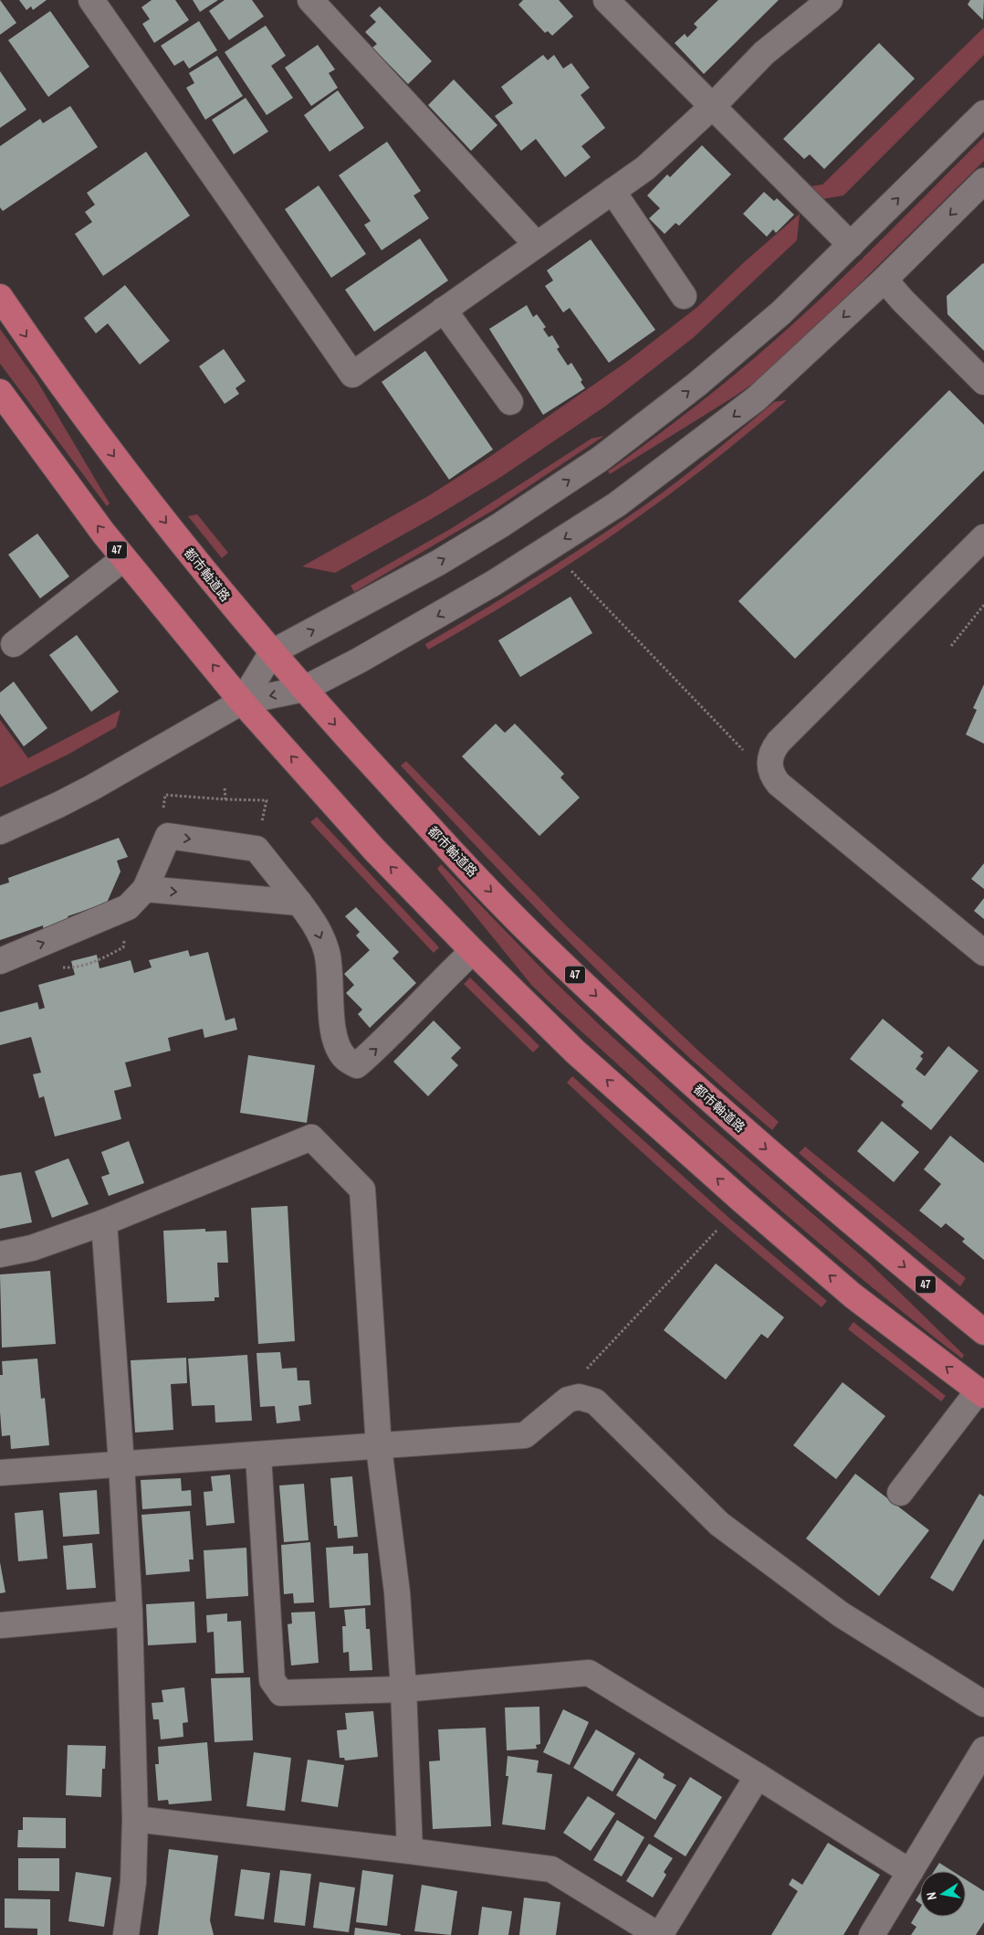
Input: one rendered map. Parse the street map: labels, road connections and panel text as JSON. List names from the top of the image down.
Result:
{
  "streets": {
    "main road": ["47", "都市軸道路"]
  },
  "north": "left"
}
